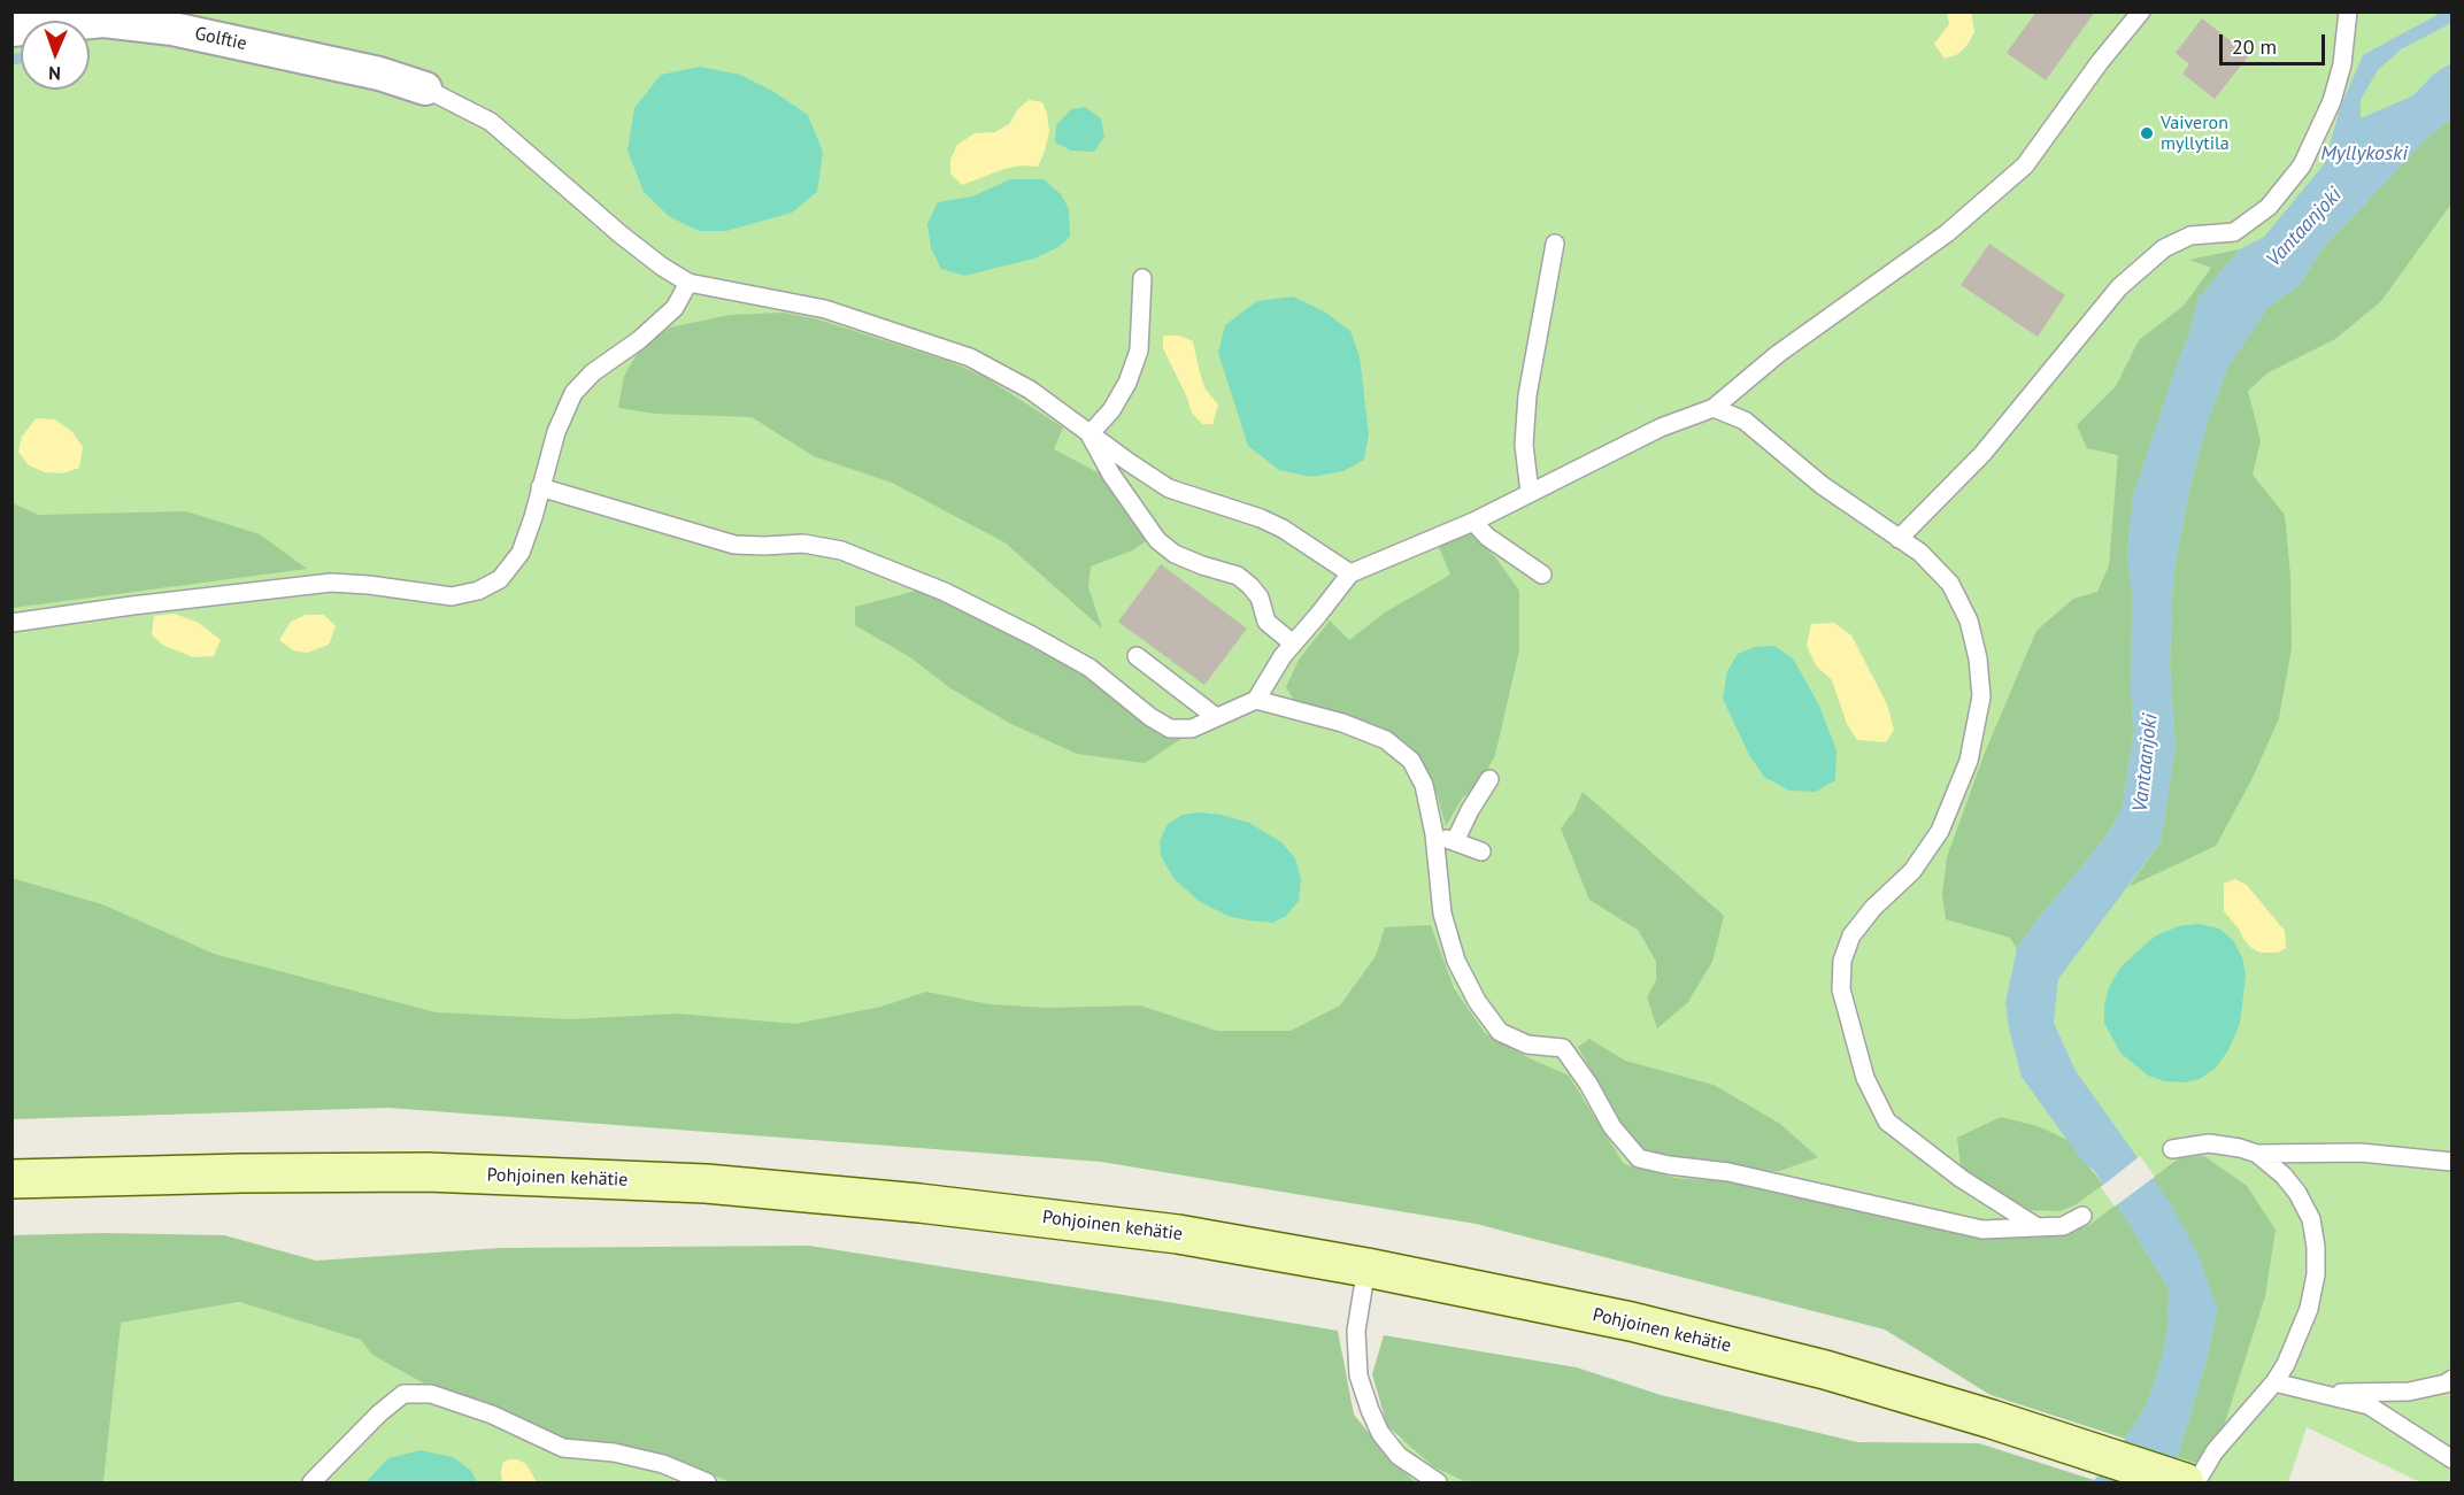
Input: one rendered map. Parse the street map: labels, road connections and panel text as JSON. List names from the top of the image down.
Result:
{
  "streets": {
    "main road": ["Pohjoinen kehätie"],
    "street": ["Golftie"]
  },
  "water": ["Myllykoski", "Vantaanjoki"],
  "places": ["Vaiveron myllytila"],
  "scale_bar": "20 m",
  "north": "bottom"
}
